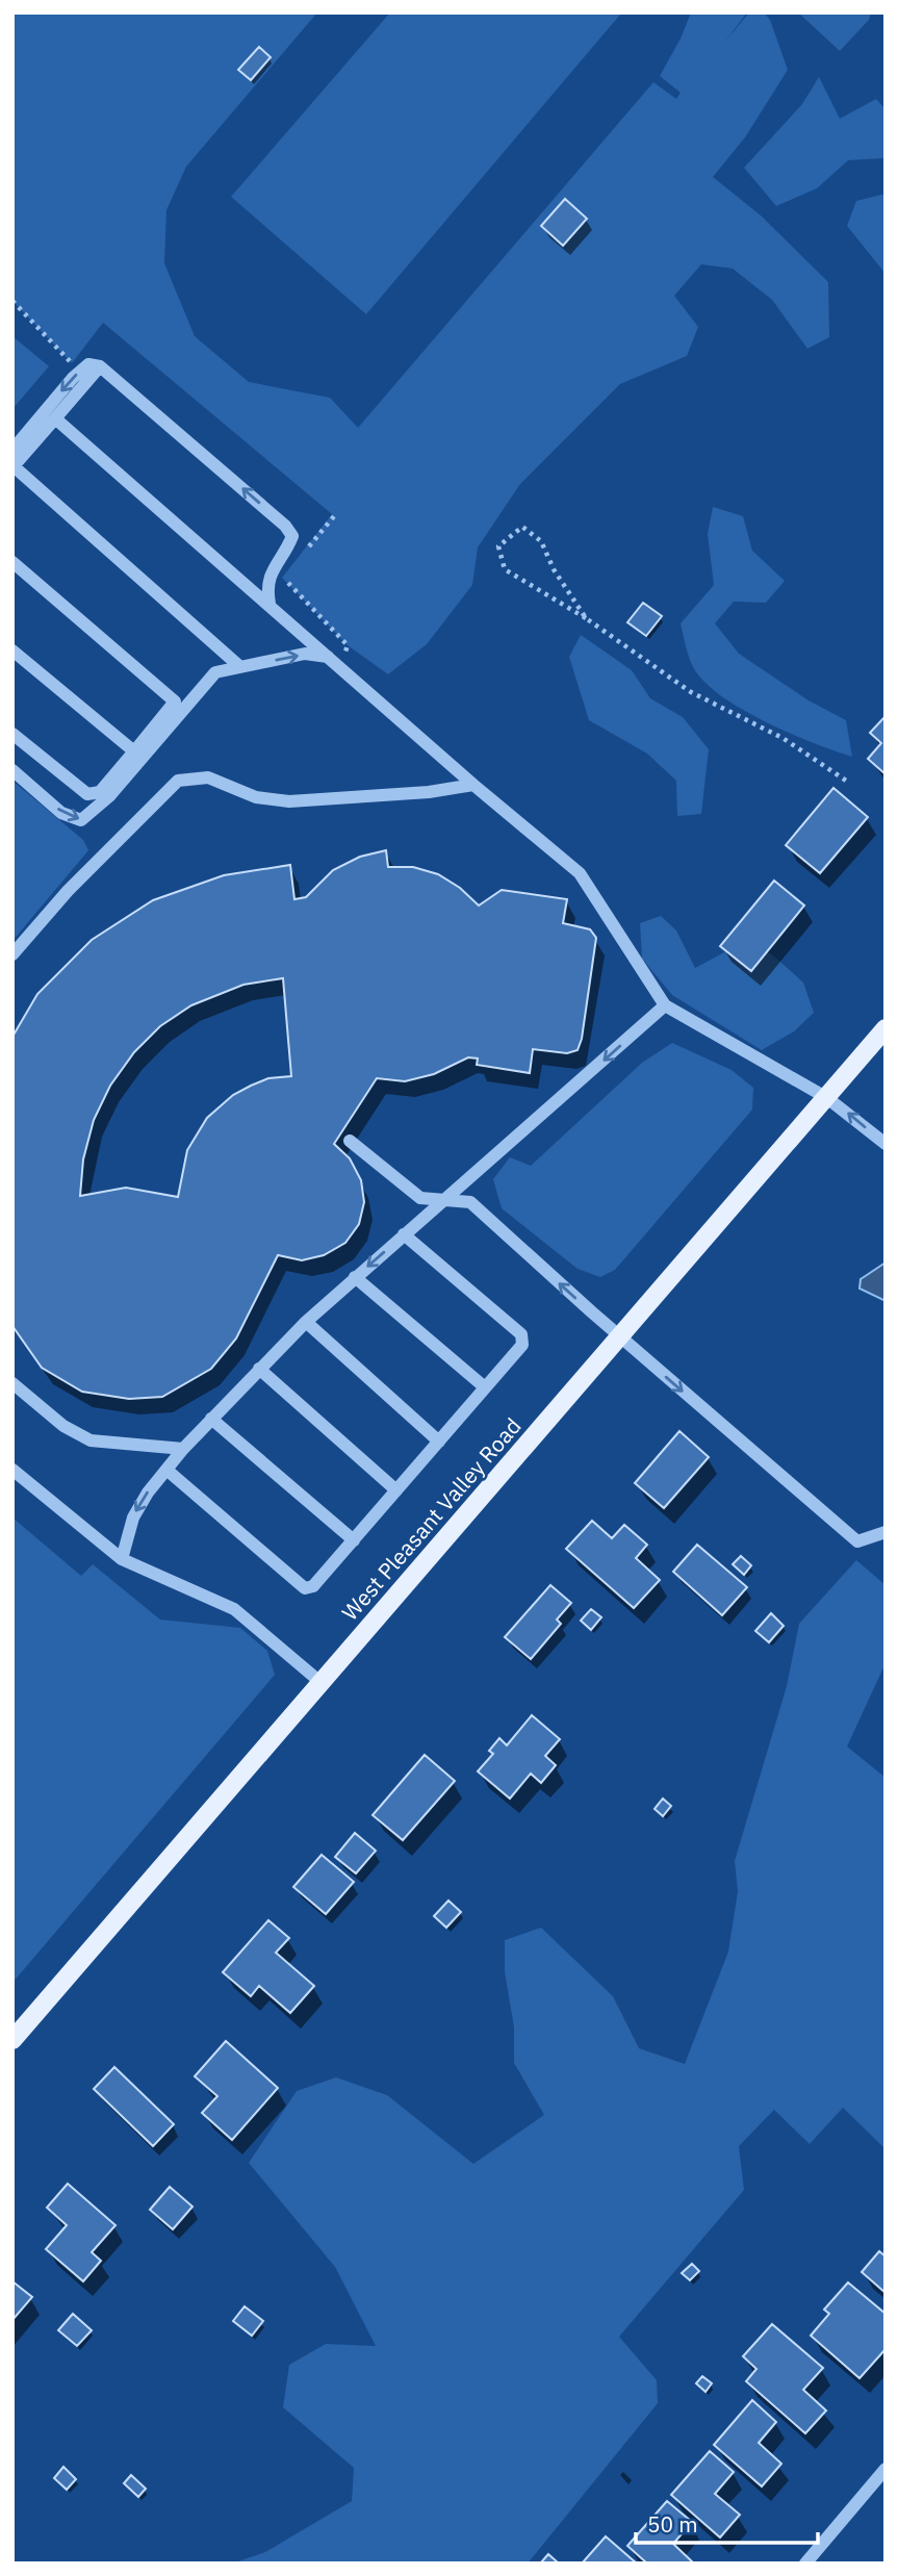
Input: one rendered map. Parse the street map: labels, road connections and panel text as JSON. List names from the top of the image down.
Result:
{
  "streets": {
    "main road": ["West Pleasant Valley Road"]
  },
  "scale_bar": "50 m"
}
